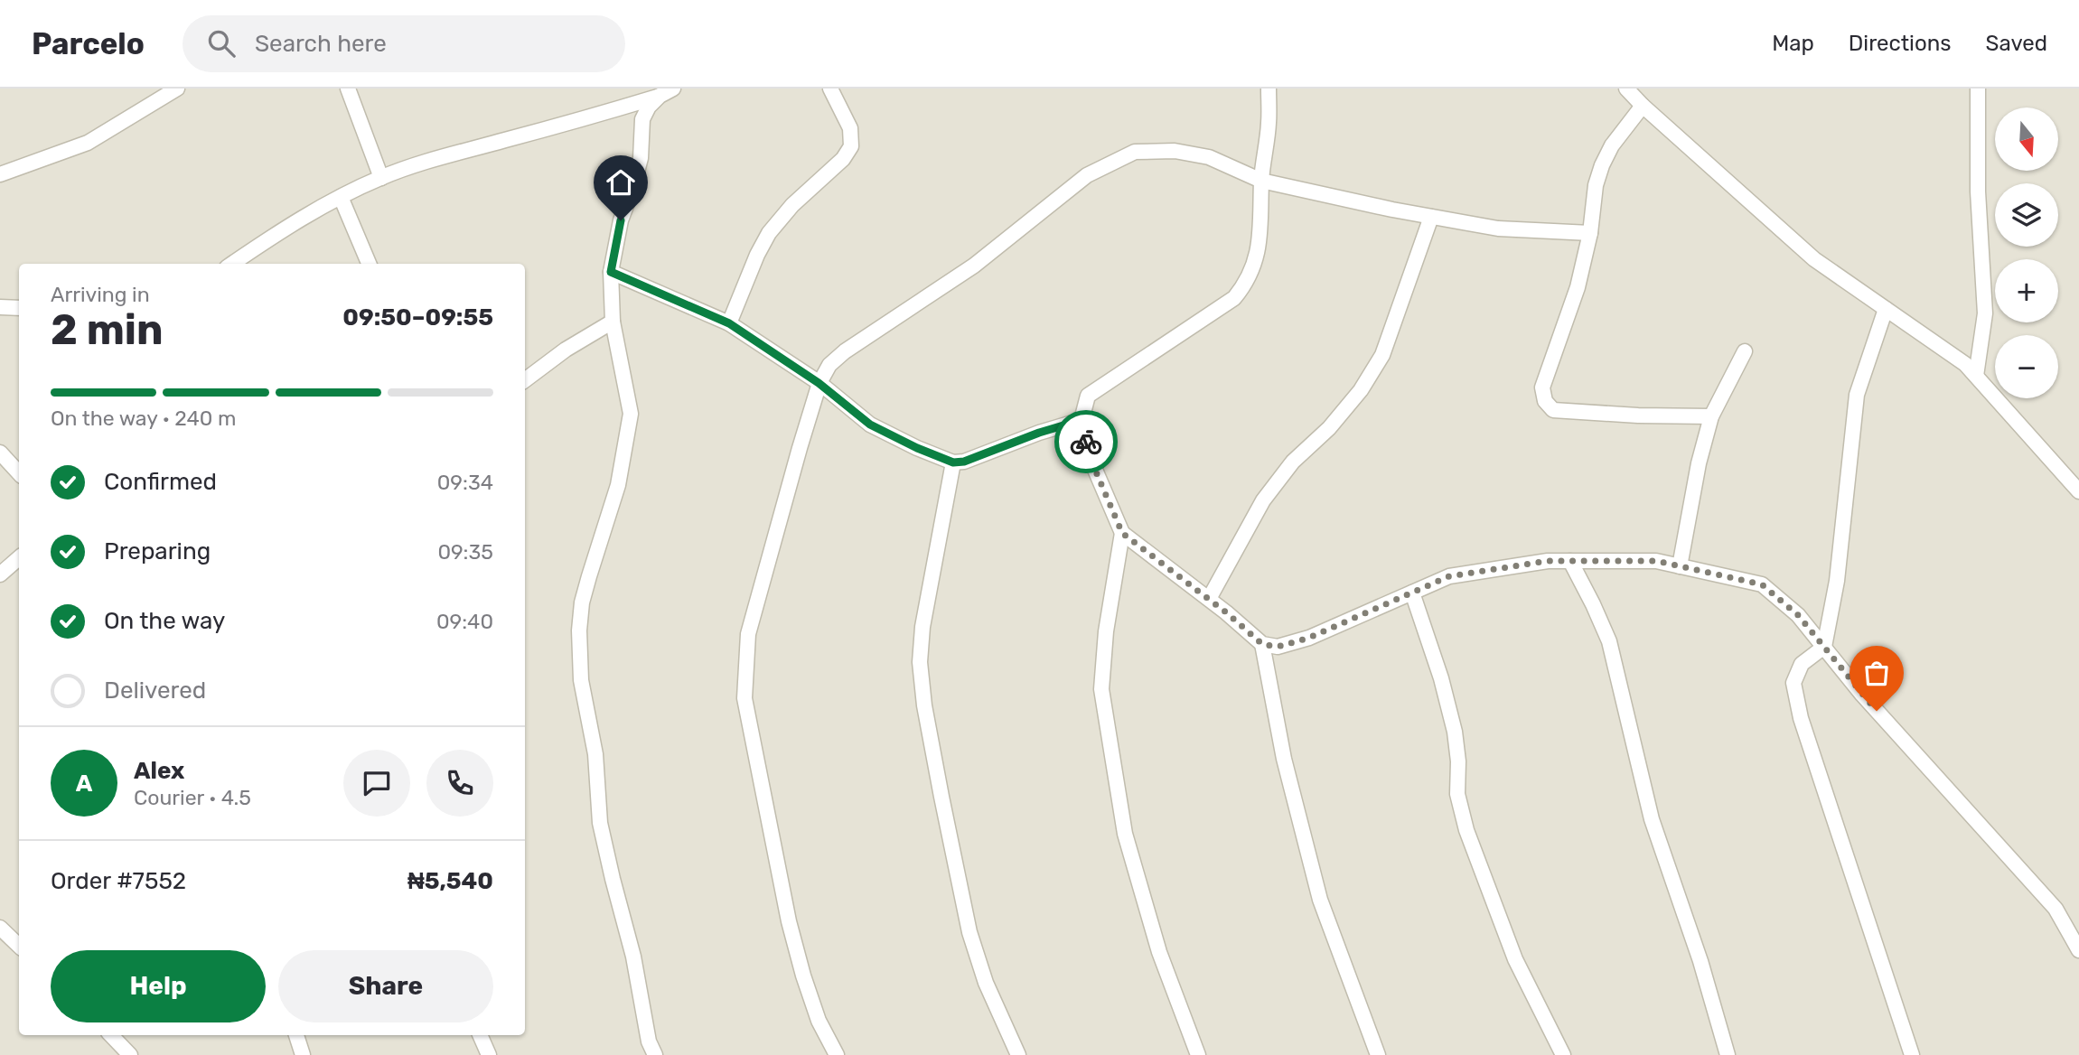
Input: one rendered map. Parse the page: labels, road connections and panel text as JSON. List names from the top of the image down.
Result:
{
  "north": "bottom",
  "page": {
    "header": "Parcelo",
    "search": "Search here",
    "nav": ["Map", "Directions", "Saved"],
    "map_buttons": ["+", "−"],
    "heading": ["2 min", "Arriving in", "09:50–09:55"],
    "panel": [
      "Alex",
      "Courier · 4.5",
      "Order #7552",
      "₦5,540"
    ],
    "bar": "On the way · 240 m",
    "list": [
      ["Confirmed", "09:34"],
      ["Preparing", "09:35"],
      ["On the way", "09:40"],
      "Delivered"
    ],
    "round": "A",
    "buttons": ["Help", "Share"]
  }
}
